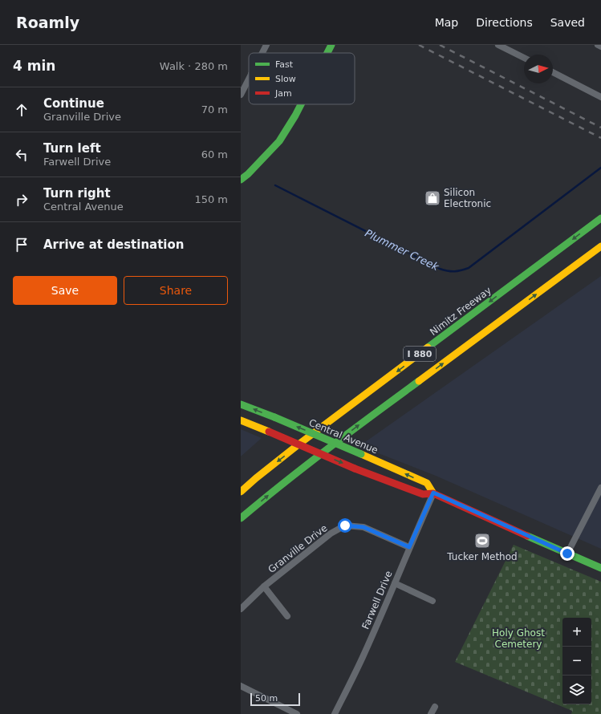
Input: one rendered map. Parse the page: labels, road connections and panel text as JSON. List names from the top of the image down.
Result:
{
  "streets": {
    "main road": ["Nimitz Freeway", "I 880", "Central Avenue"],
    "street": ["Granville Drive", "Farwell Drive"]
  },
  "crossings": [
    ["Central Avenue", "Farwell Drive"],
    ["Granville Drive", "Farwell Drive"]
  ],
  "water": ["Plummer Creek"],
  "parks": ["Holy Ghost Cemetery"],
  "places": {
    "shop": ["Silicon Electronic"],
    "sports": ["Tucker Method"]
  },
  "legend": ["Fast", "Slow", "Jam"],
  "scale_bar": "50 m",
  "north": "right",
  "page": {
    "header": "Roamly",
    "nav": ["Map", "Directions", "Saved"],
    "heading": ["4 min", "Walk · 280 m"],
    "list": [
      ["Continue", "Granville Drive", "70 m"],
      ["Turn left", "Farwell Drive", "60 m"],
      ["Turn right", "Central Avenue", "150 m"],
      "Arrive at destination"
    ],
    "buttons": ["Save", "Share"],
    "map_buttons": ["+", "−"],
    "scale": "50 m"
  }
}
